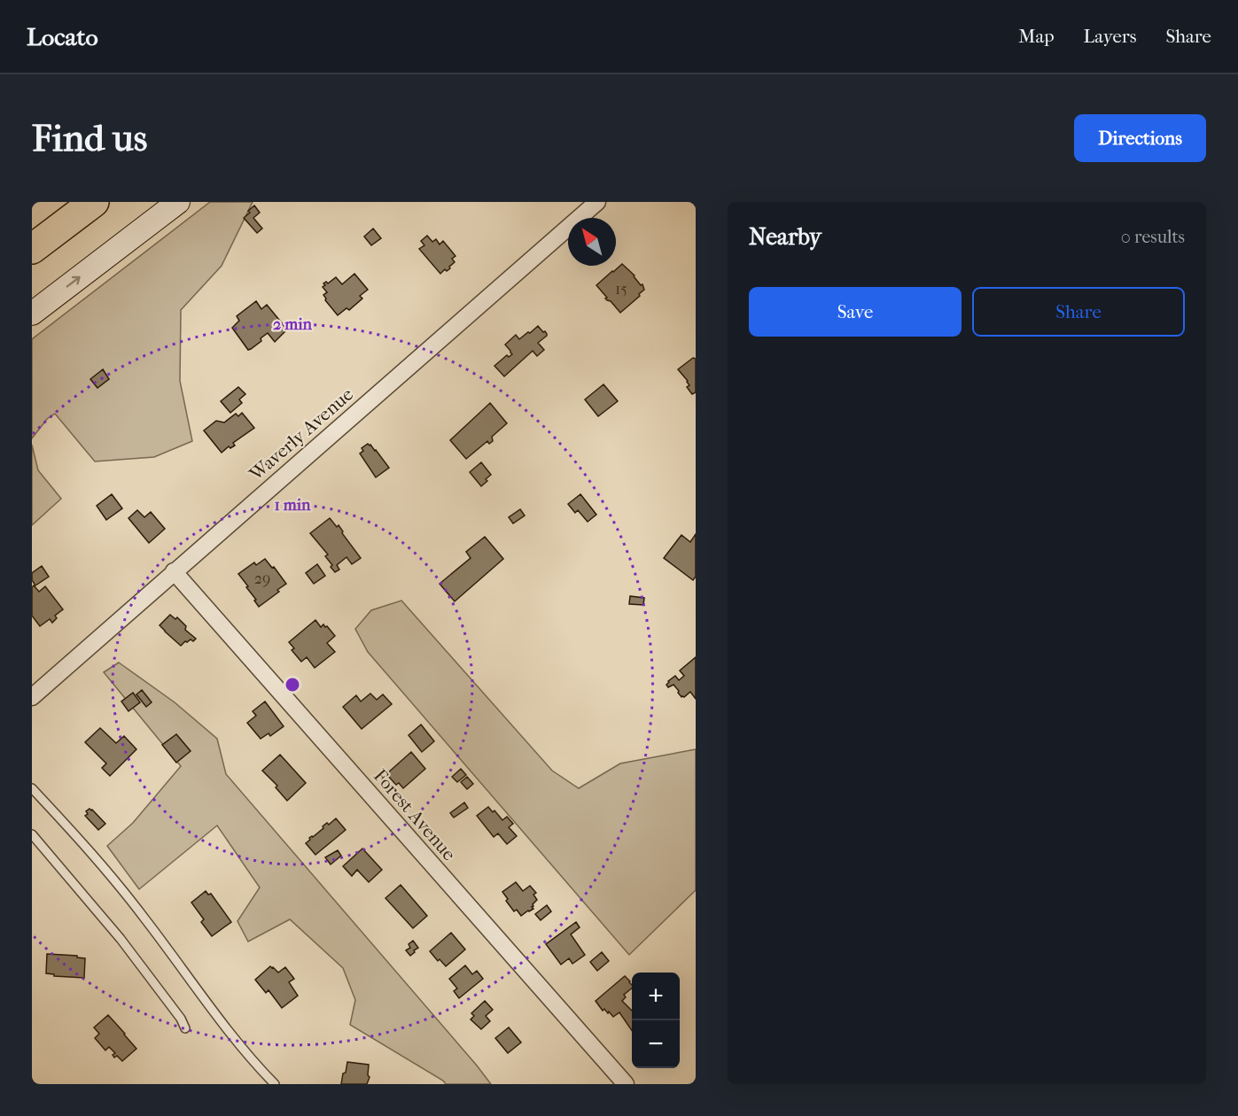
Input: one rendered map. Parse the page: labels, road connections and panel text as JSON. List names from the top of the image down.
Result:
{
  "streets": {
    "street": ["Waverly Avenue", "Forest Avenue"]
  },
  "crossings": [
    ["Waverly Avenue", "Forest Avenue"]
  ],
  "house_numbers": ["15", "29"],
  "north": "top left",
  "page": {
    "header": "Locato",
    "nav": ["Map", "Layers", "Share"],
    "buttons": [
      "Directions",
      ["Save", "Share"]
    ],
    "title": "Find us",
    "heading": ["Nearby", "0 results"],
    "map_buttons": ["+", "−"]
  },
  "rings": ["2 min", "1 min"]
}
